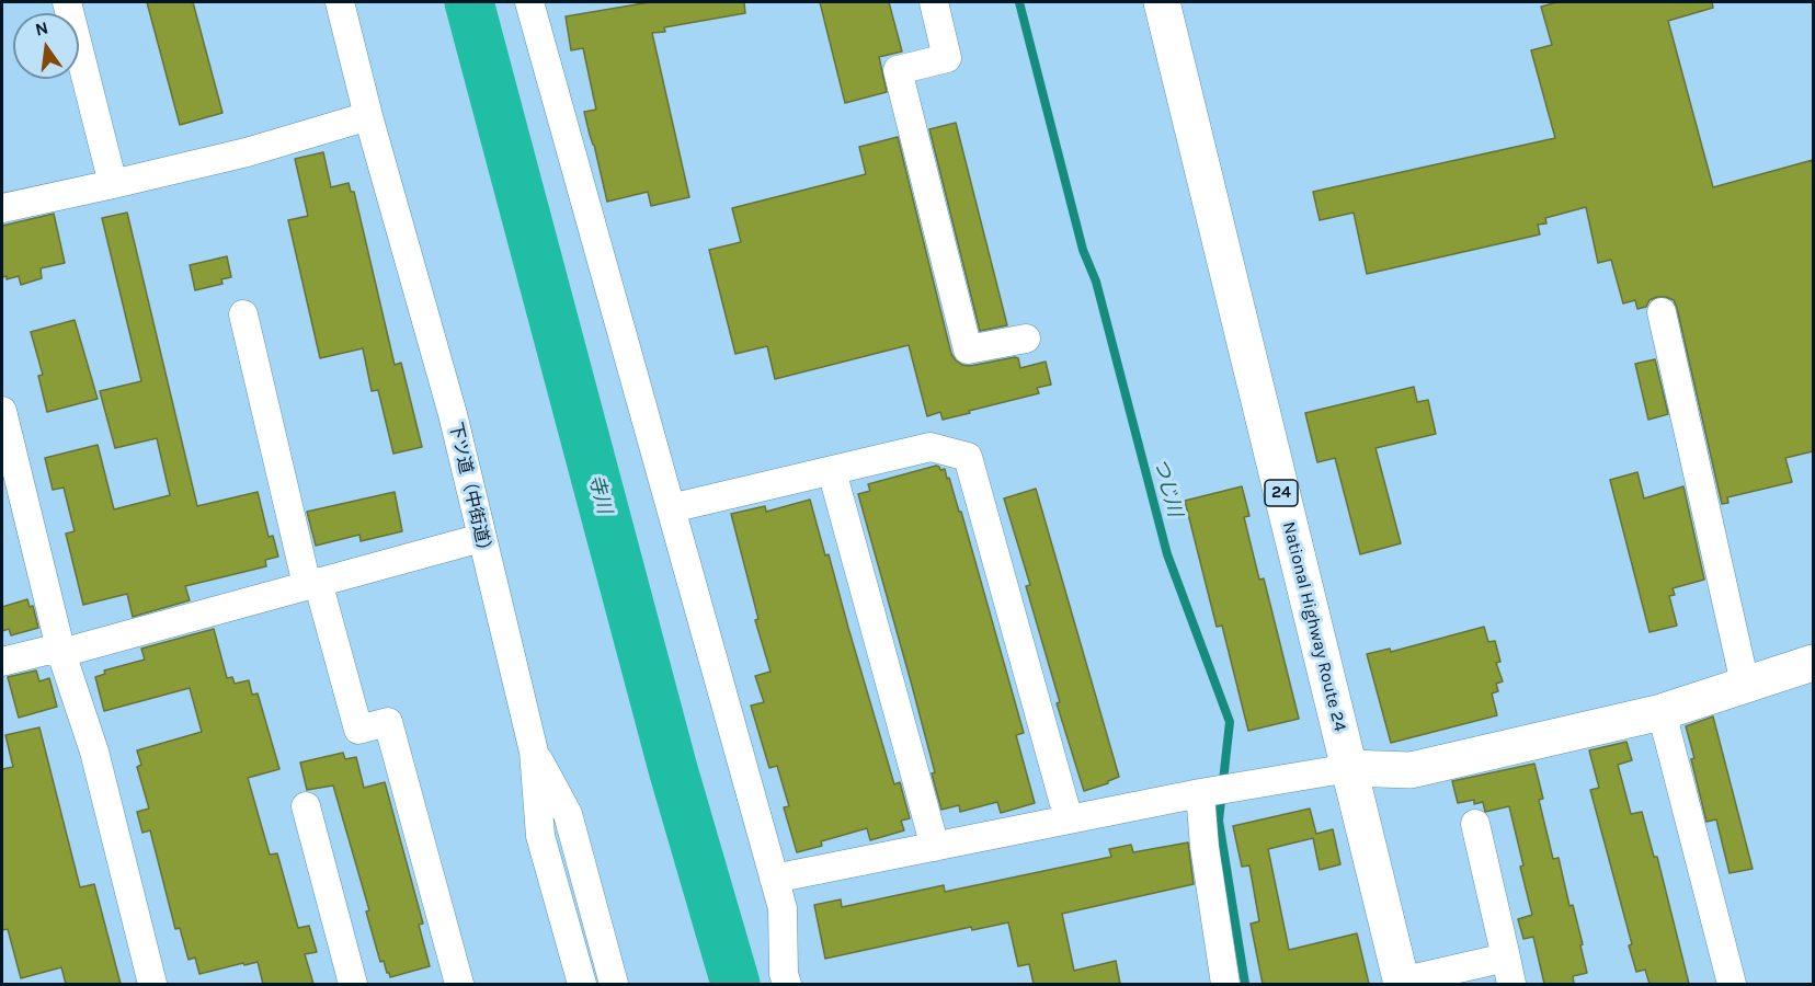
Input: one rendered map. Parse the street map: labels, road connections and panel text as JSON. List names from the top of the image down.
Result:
{
  "streets": {
    "main road": ["24", "National Highway Route 24"],
    "street": ["下ツ道（中街道）"]
  },
  "water": ["つじ川", "寺川"],
  "north": "top"
}
